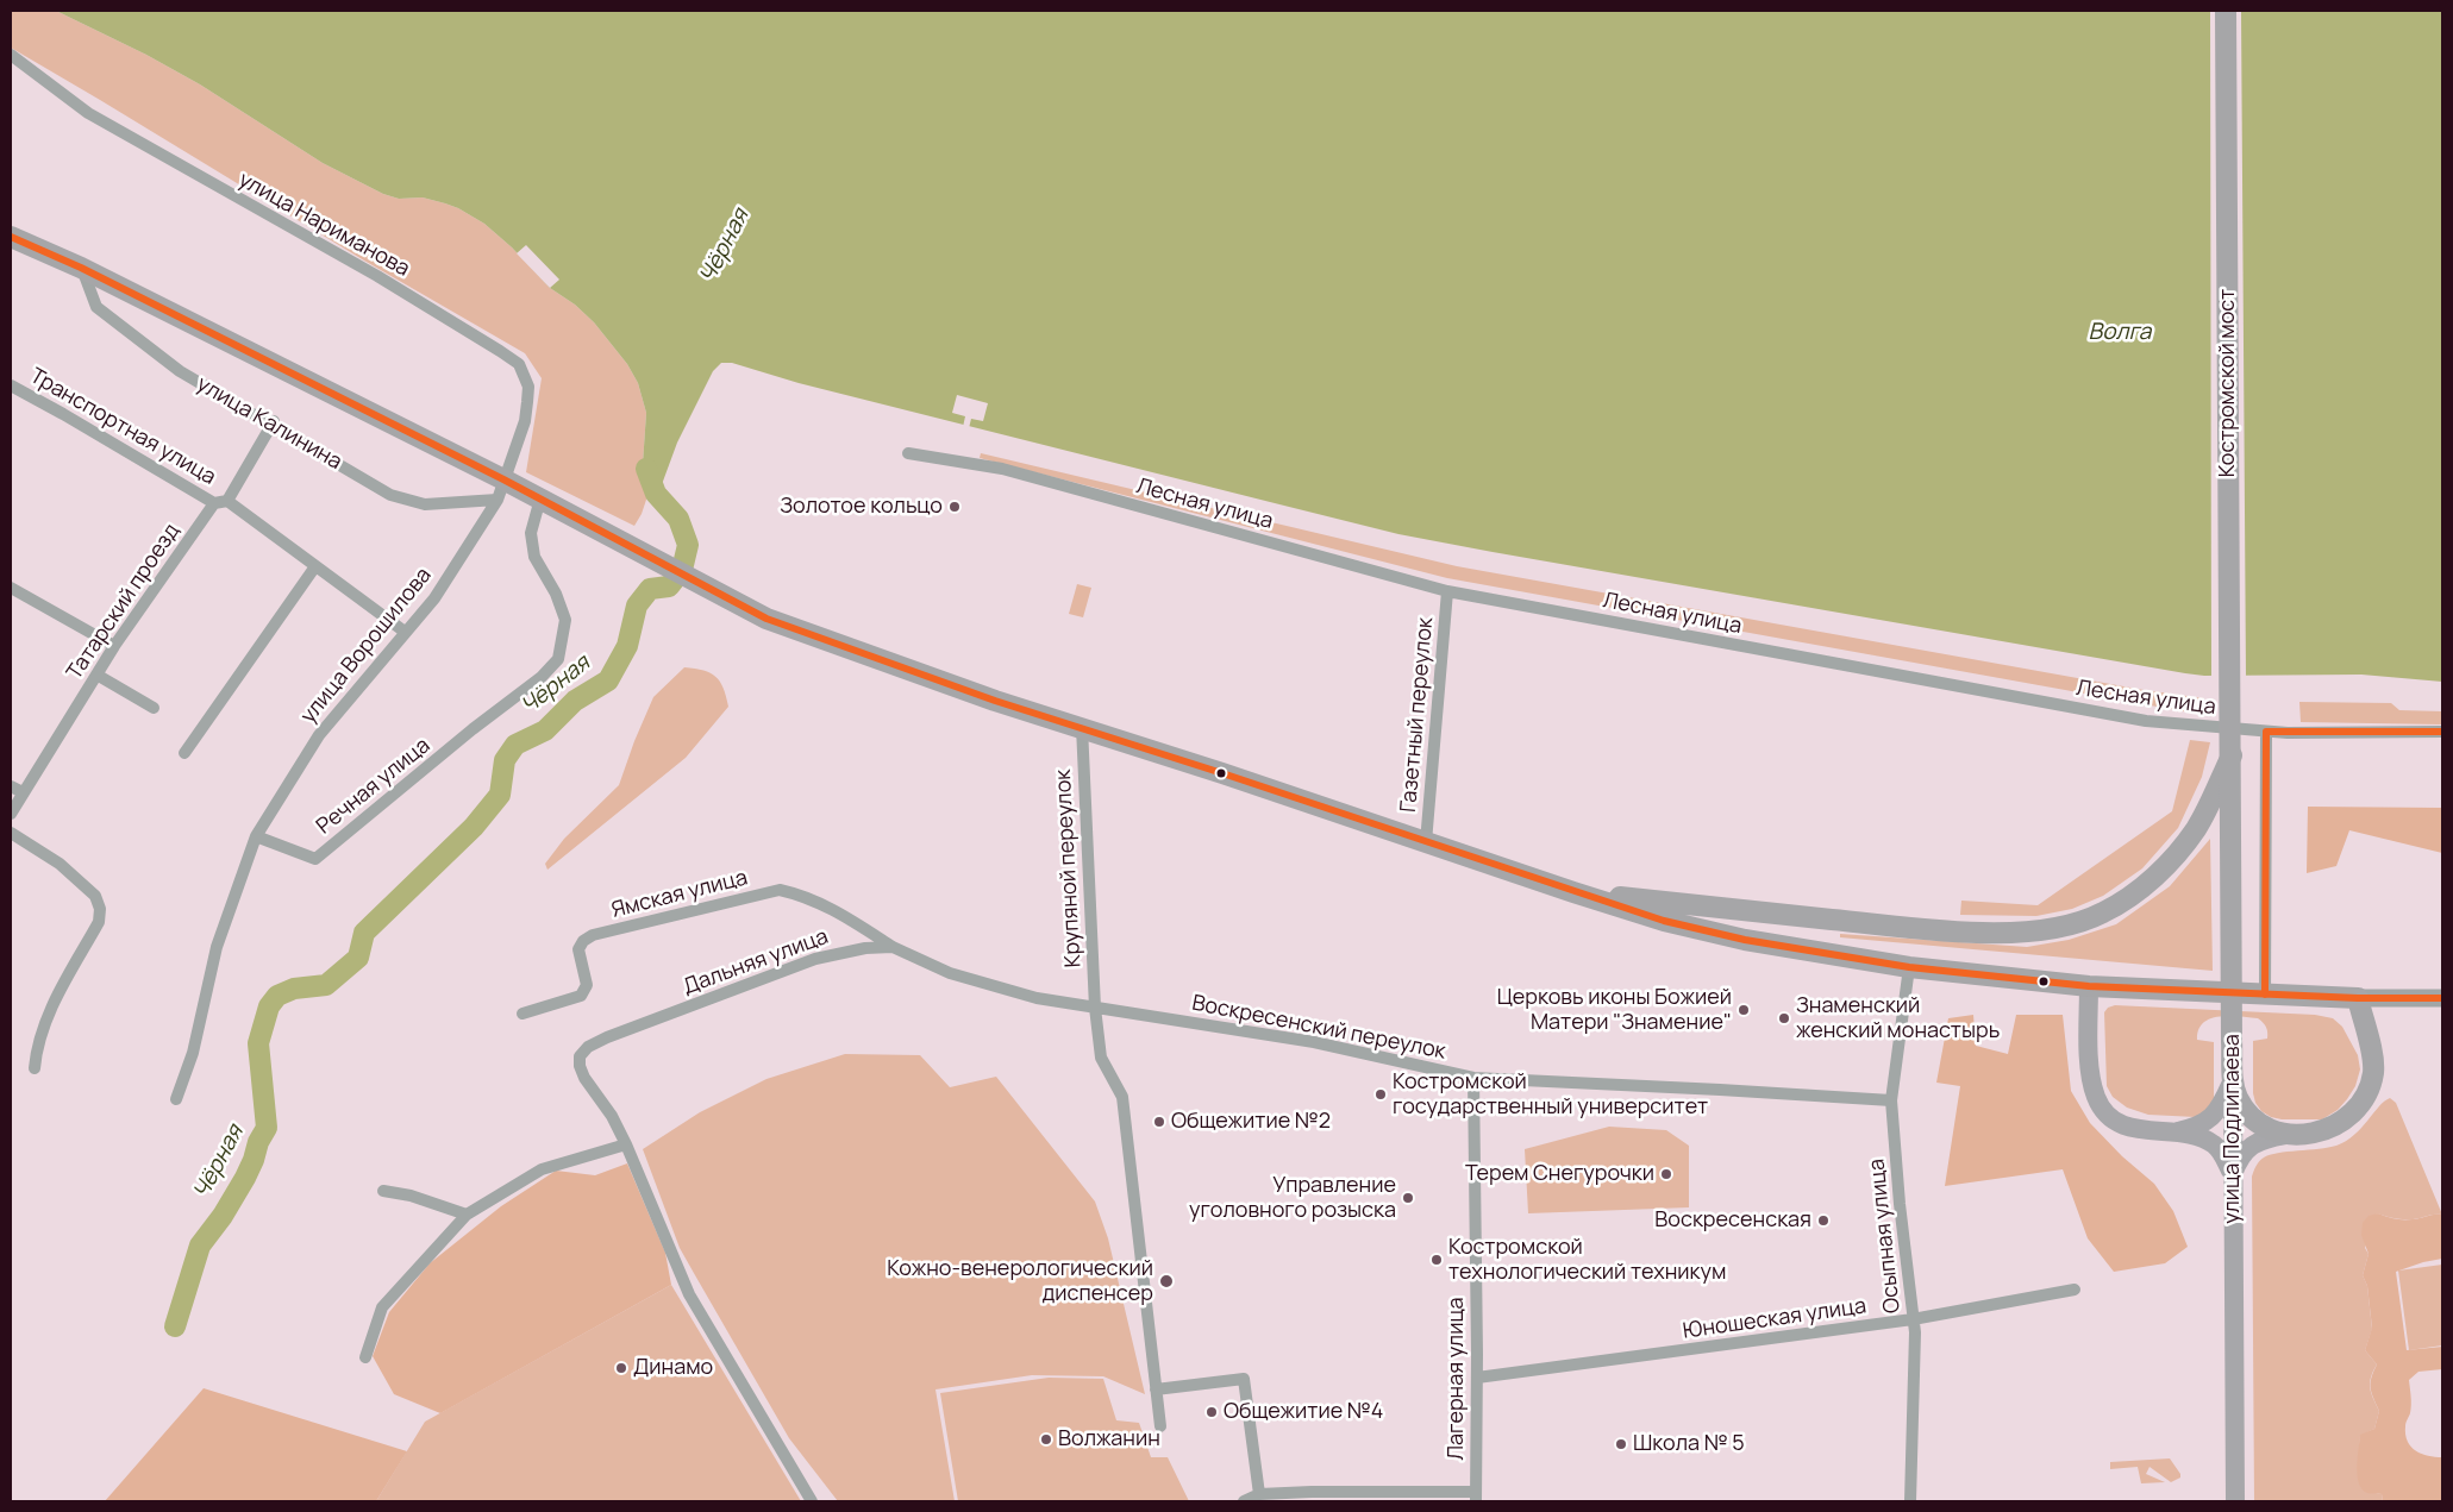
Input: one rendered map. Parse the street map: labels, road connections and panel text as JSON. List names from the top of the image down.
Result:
{
  "streets": {
    "highway": ["Костромской мост", "улица Подлипаева"],
    "street": [
      "улица Нариманова",
      "улица Калинина",
      "Транспортная улица",
      "Лесная улица",
      "Татарский проезд",
      "улица Ворошилова",
      "Газетный переулок",
      "Речная улица",
      "Крупяной переулок",
      "Ямская улица",
      "Дальняя улица",
      "Воскресенский переулок",
      "Осыпная улица",
      "Юношеская улица",
      "Лагерная улица"
    ]
  },
  "crossings": [
    ["улица Нариманова", "улица Ворошилова"],
    ["Костромской мост", "улица Подлипаева"],
    ["улица Калинина", "улица Ворошилова"],
    ["Транспортная улица", "Татарский проезд"],
    ["Транспортная улица", "улица Ворошилова"],
    ["Лесная улица", "Газетный переулок"],
    ["улица Ворошилова", "Речная улица"],
    ["Крупяной переулок", "Дальняя улица"],
    ["Крупяной переулок", "Воскресенский переулок"],
    ["Ямская улица", "Дальняя улица"],
    ["Дальняя улица", "Воскресенский переулок"],
    ["Воскресенский переулок", "Осыпная улица"],
    ["Воскресенский переулок", "Лагерная улица"],
    ["Осыпная улица", "Юношеская улица"],
    ["Юношеская улица", "Лагерная улица"]
  ],
  "water": ["Чёрная", "Волга"],
  "places": [
    "Золотое кольцо",
    "Церковь иконы Божией Матери \"Знамение\"",
    "Знаменский женский монастырь",
    "Костромской государственный университет",
    "Общежитие №2",
    "Терем Cнегурочки",
    "Управление уголовного розыска",
    "Воскресенская",
    "Костромской технологический техникум",
    "Кожно-венерологический диспенсер",
    "Динамо",
    "Общежитие №4",
    "Волжанин",
    "Школа № 5"
  ]
}
